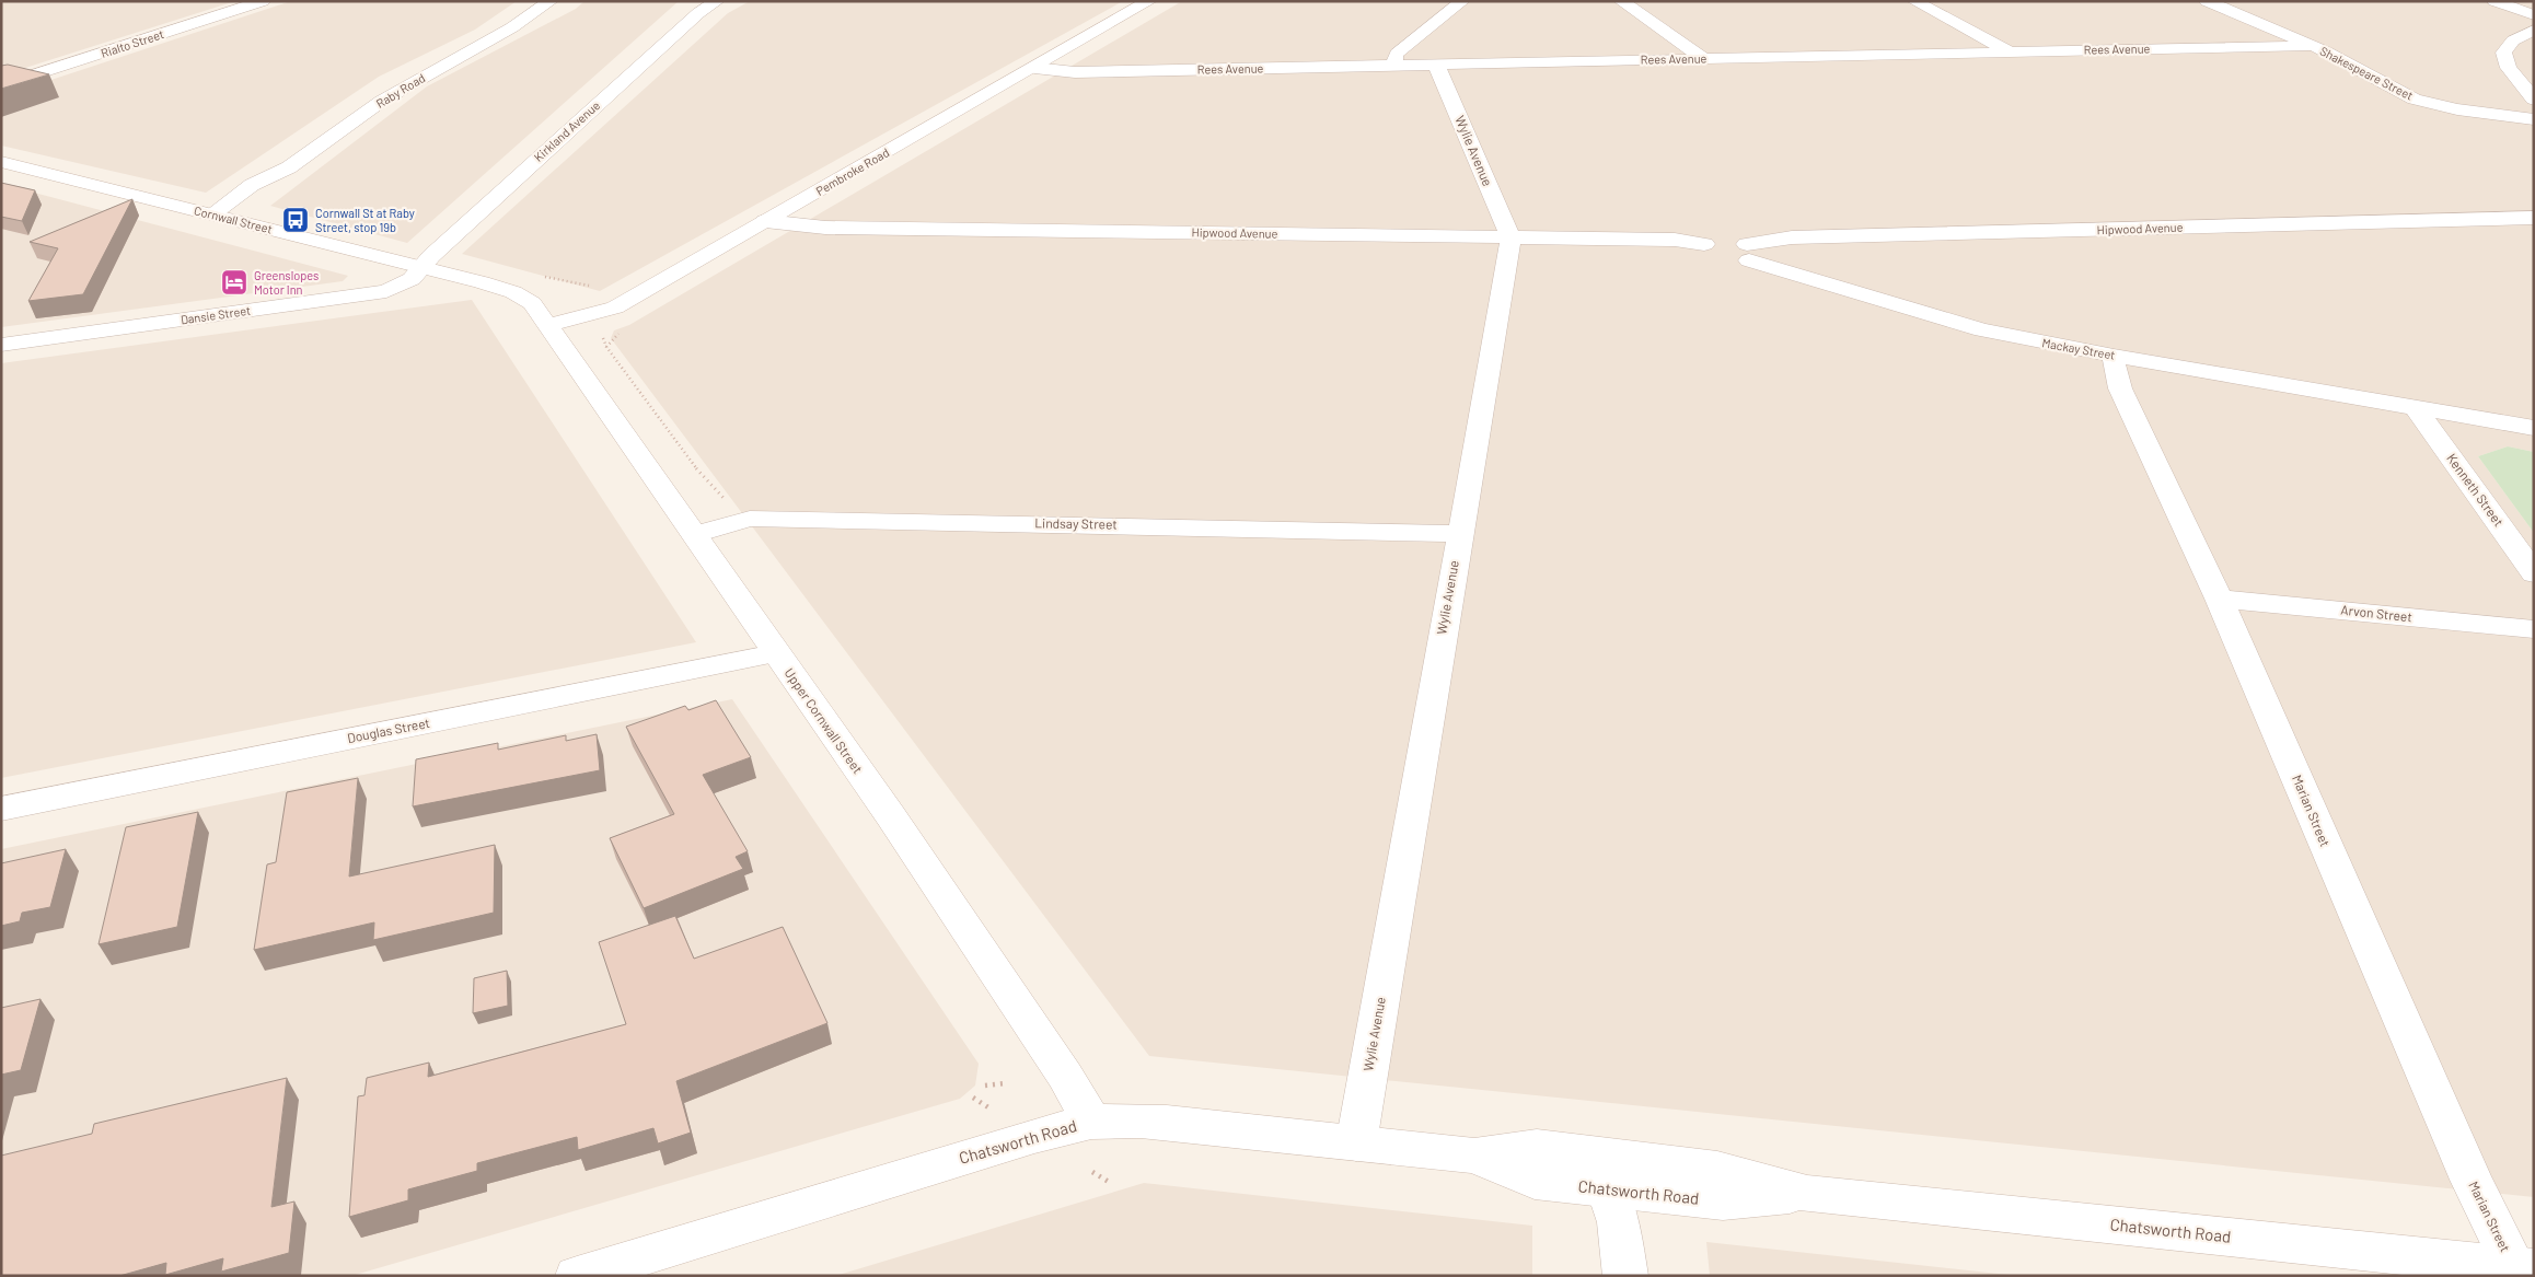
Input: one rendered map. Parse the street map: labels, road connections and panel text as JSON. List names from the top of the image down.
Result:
{
  "streets": {
    "street": [
      "Rialto Street",
      "Rees Avenue",
      "Shakespeare Street",
      "Raby Road",
      "Kirkland Avenue",
      "Wylie Avenue",
      "Pembroke Road",
      "Cornwall Street",
      "Hipwood Avenue",
      "Dansie Street",
      "Mackay Street",
      "Kenneth Street",
      "Lindsay Street",
      "Arvon Street",
      "Upper Cornwall Street",
      "Douglas Street",
      "Marian Street",
      "Chatsworth Road"
    ]
  },
  "crossings": [
    ["Rees Avenue", "Shakespeare Street"],
    ["Rees Avenue", "Wylie Avenue"],
    ["Rees Avenue", "Pembroke Road"],
    ["Raby Road", "Cornwall Street"],
    ["Kirkland Avenue", "Cornwall Street"],
    ["Kirkland Avenue", "Dansie Street"],
    ["Wylie Avenue", "Hipwood Avenue"],
    ["Wylie Avenue", "Lindsay Street"],
    ["Wylie Avenue", "Chatsworth Road"],
    ["Pembroke Road", "Cornwall Street"],
    ["Pembroke Road", "Hipwood Avenue"],
    ["Pembroke Road", "Upper Cornwall Street"],
    ["Cornwall Street", "Dansie Street"],
    ["Cornwall Street", "Upper Cornwall Street"],
    ["Hipwood Avenue", "Mackay Street"],
    ["Mackay Street", "Kenneth Street"],
    ["Mackay Street", "Marian Street"],
    ["Lindsay Street", "Upper Cornwall Street"],
    ["Arvon Street", "Marian Street"],
    ["Upper Cornwall Street", "Douglas Street"],
    ["Upper Cornwall Street", "Chatsworth Road"],
    ["Marian Street", "Chatsworth Road"]
  ],
  "places": {
    "bus stop": ["Cornwall St at Raby Street, stop 19b"],
    "hotel": ["Greenslopes Motor Inn"]
  }
}
